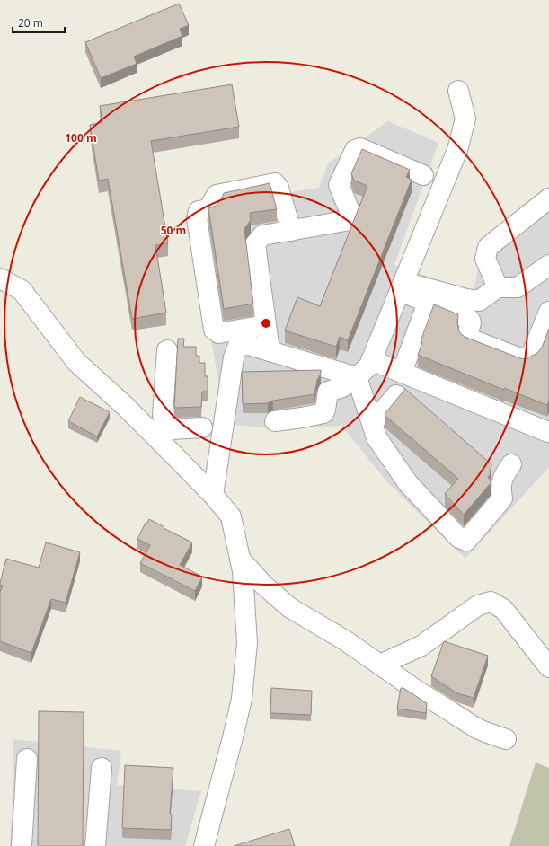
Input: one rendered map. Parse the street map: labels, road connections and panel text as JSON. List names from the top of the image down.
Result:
{
  "scale_bar": "20 m",
  "rings": ["100 m", "50 m"]
}
